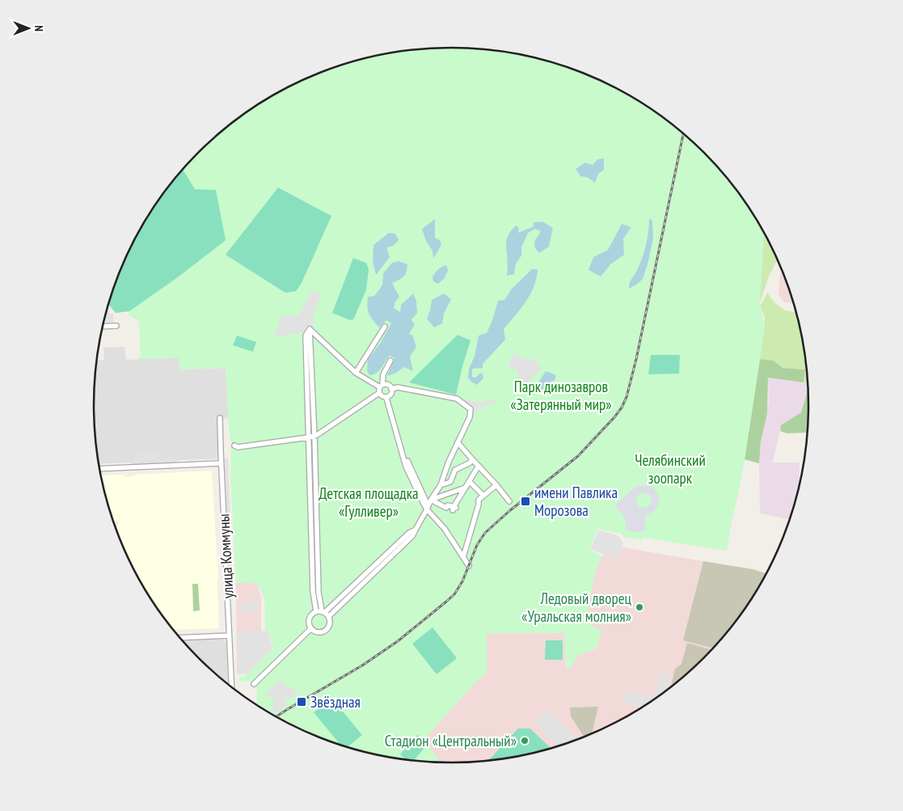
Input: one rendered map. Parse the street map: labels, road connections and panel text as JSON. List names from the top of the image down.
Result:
{
  "streets": {
    "street": ["улица Коммуны"]
  },
  "parks": ["Парк динозавров «Затерянный мир»", "Челябинский зоопарк", "Детская площадка «Гулливер»"],
  "places": {
    "transit": ["имени Павлика Морозова", "Звёздная"],
    "other": ["Ледовый дворец «Уральская молния»", "Стадион «Центральный»"]
  },
  "north": "right"
}
